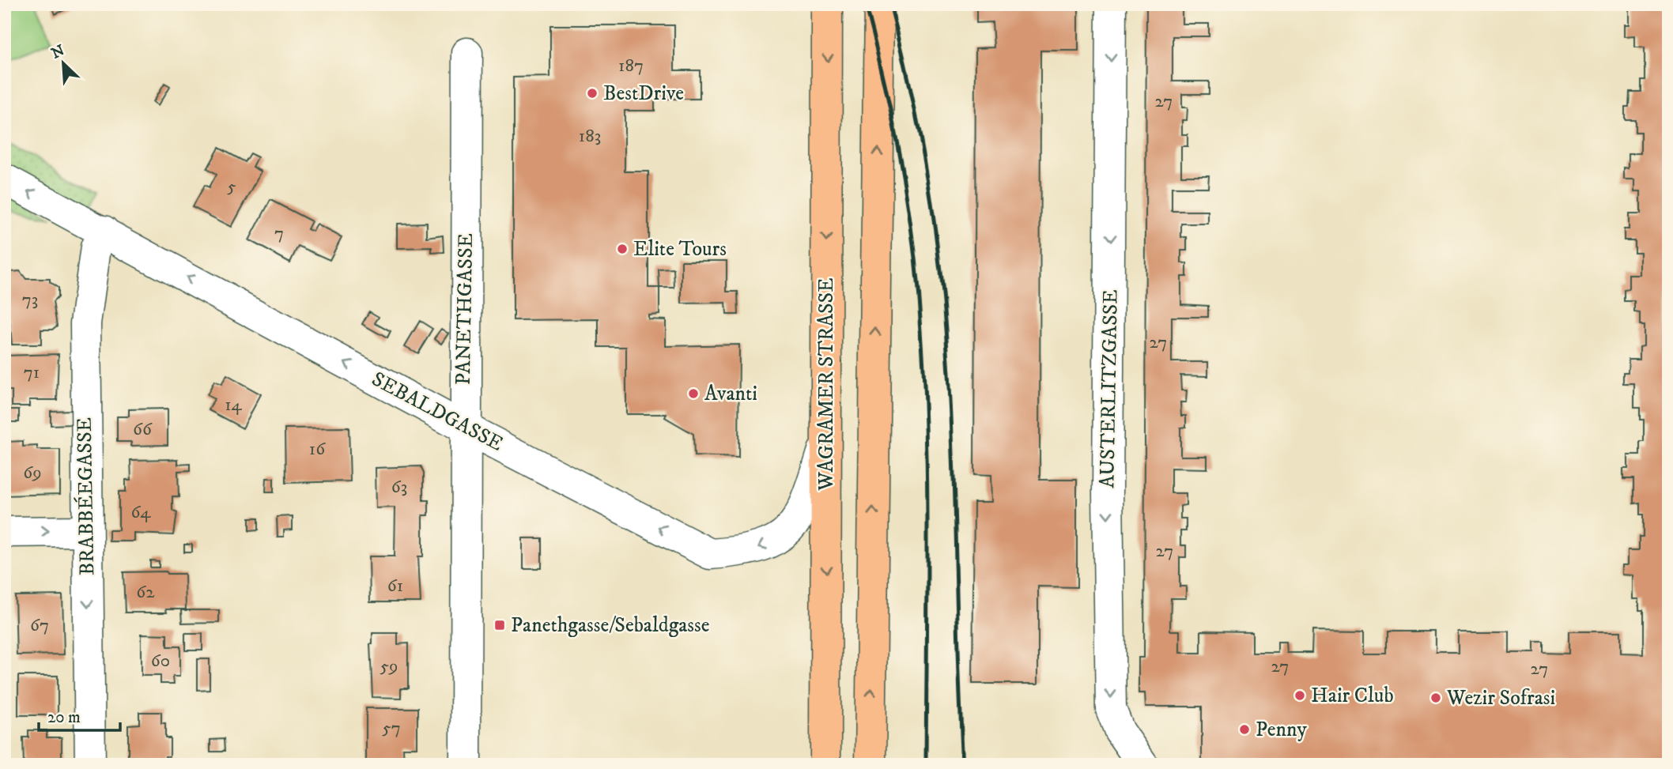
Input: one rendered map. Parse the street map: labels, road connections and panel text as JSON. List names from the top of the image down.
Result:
{
  "streets": {
    "main road": ["WAGRAMER STRASSE"],
    "street": [
      "PANETHGASSE",
      "AUSTERLITZGASSE",
      "SEBALDGASSE",
      "BRABBÉEGASSE"
    ]
  },
  "crossings": [
    ["PANETHGASSE", "SEBALDGASSE"],
    ["WAGRAMER STRASSE", "SEBALDGASSE"],
    ["SEBALDGASSE", "BRABBÉEGASSE"]
  ],
  "one_way": ["AUSTERLITZGASSE", "SEBALDGASSE", "BRABBÉEGASSE"],
  "places": {
    "other": [
      "BestDrive",
      "Elite Tours",
      "Avanti",
      "Hair Club",
      "Wezir Sofrasi",
      "Penny"
    ],
    "transit": ["Panethgasse/Sebaldgasse"]
  },
  "house_numbers": [
    "187",
    "27",
    "183",
    "5",
    "7",
    "73",
    "27",
    "71",
    "14",
    "66",
    "16",
    "69",
    "63",
    "64",
    "27",
    "61",
    "62",
    "67",
    "60",
    "59",
    "27",
    "27",
    "57"
  ],
  "scale_bar": "20 m",
  "north": "top left"
}
